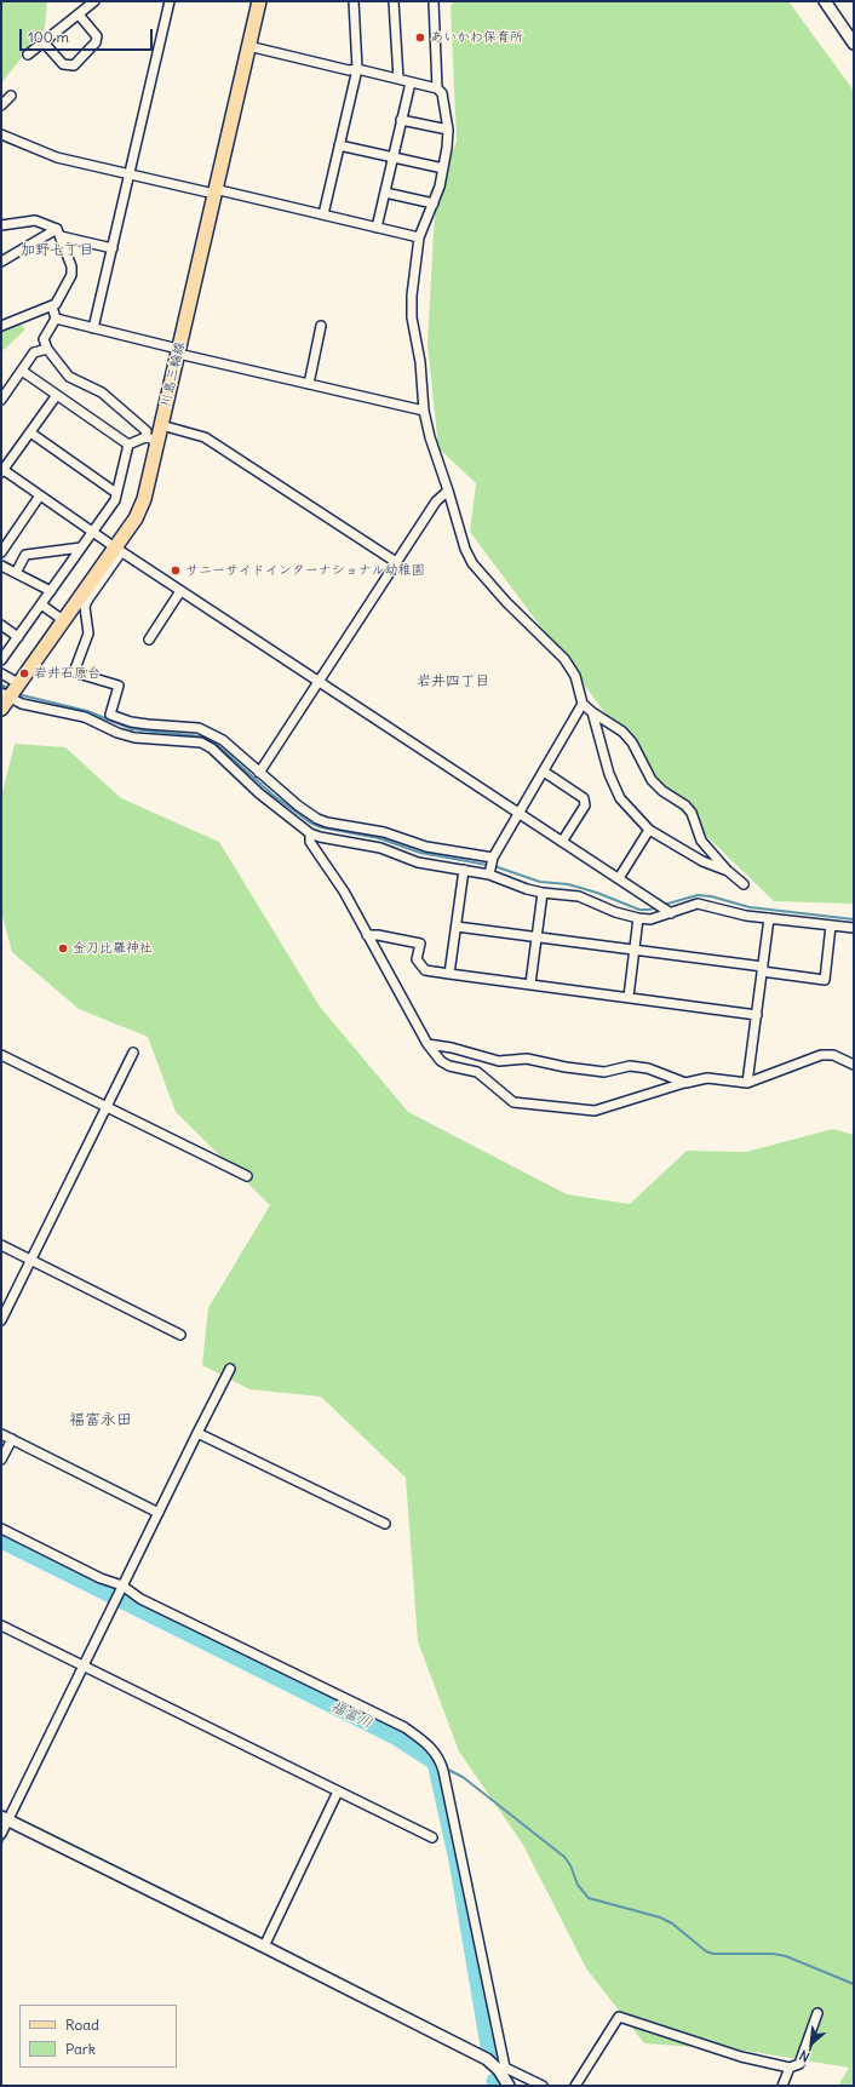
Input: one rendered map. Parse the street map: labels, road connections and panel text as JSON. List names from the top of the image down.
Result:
{
  "streets": {
    "main road": ["川島三輪線"]
  },
  "districts": ["加野七丁目", "岩井四丁目", "福富永田"],
  "water": ["福富川"],
  "places": [
    "あいかわ保育所",
    "サニーサイドインターナショナル幼稚園",
    "岩井石原台",
    "金刀比羅神社"
  ],
  "legend": ["Road", "Park"],
  "scale_bar": "100 m",
  "north": "bottom left"
}
